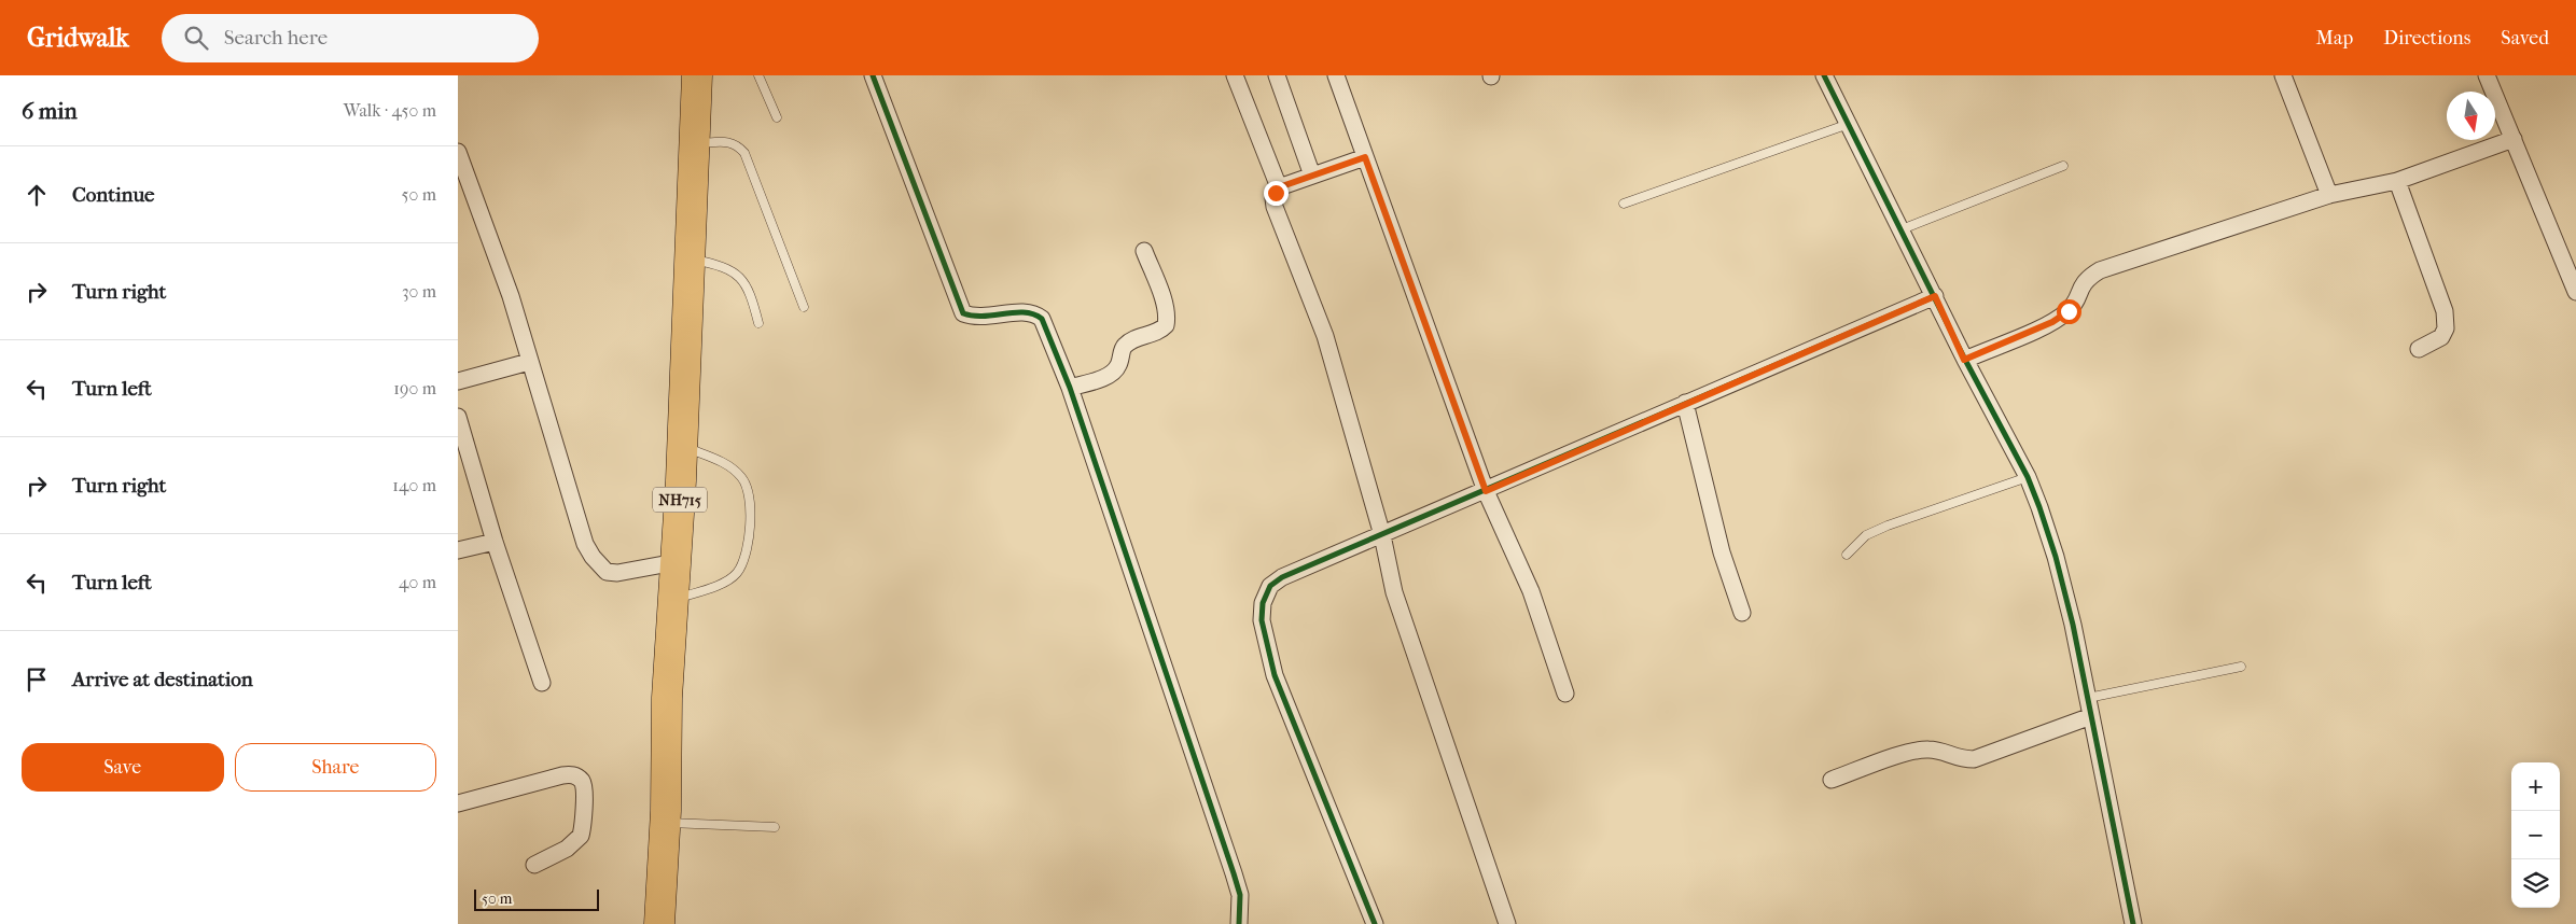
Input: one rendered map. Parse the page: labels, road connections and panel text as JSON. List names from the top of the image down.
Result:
{
  "streets": {
    "highway": ["NH715"]
  },
  "scale_bar": "50 m",
  "north": "bottom",
  "page": {
    "header": "Gridwalk",
    "search": "Search here",
    "nav": ["Map", "Directions", "Saved"],
    "heading": ["6 min", "Walk · 450 m"],
    "list": [
      ["Continue", "50 m"],
      ["Turn right", "30 m"],
      ["Turn left", "190 m"],
      ["Turn right", "140 m"],
      ["Turn left", "40 m"],
      "Arrive at destination"
    ],
    "buttons": ["Save", "Share"],
    "map_buttons": ["+", "−"],
    "scale": "50 m"
  }
}
